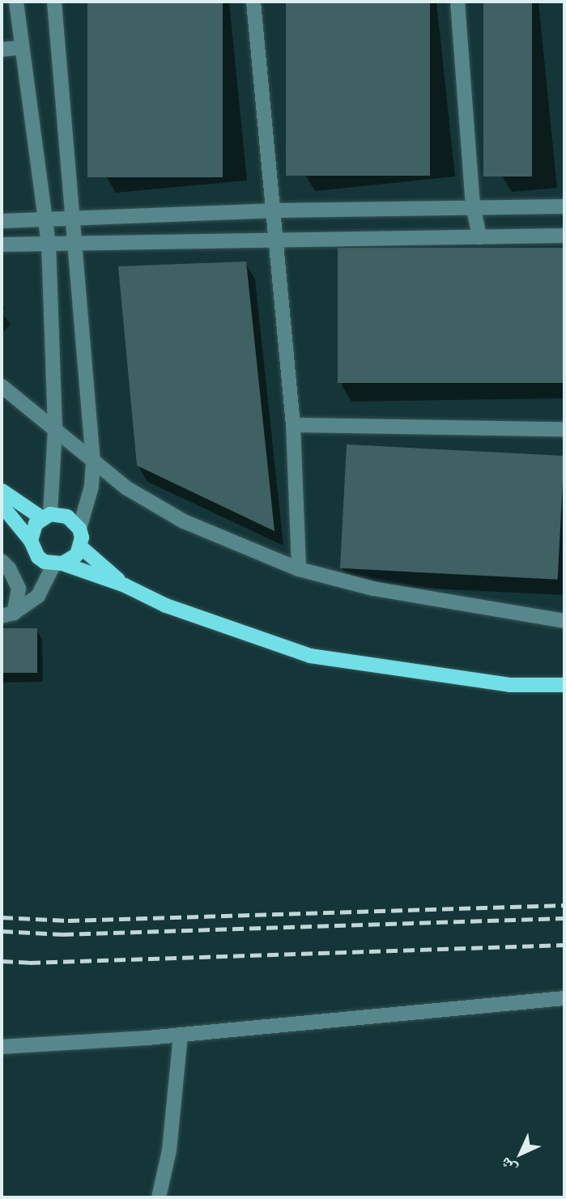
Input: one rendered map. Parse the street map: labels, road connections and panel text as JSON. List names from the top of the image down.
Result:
{
  "north": "bottom left"
}
